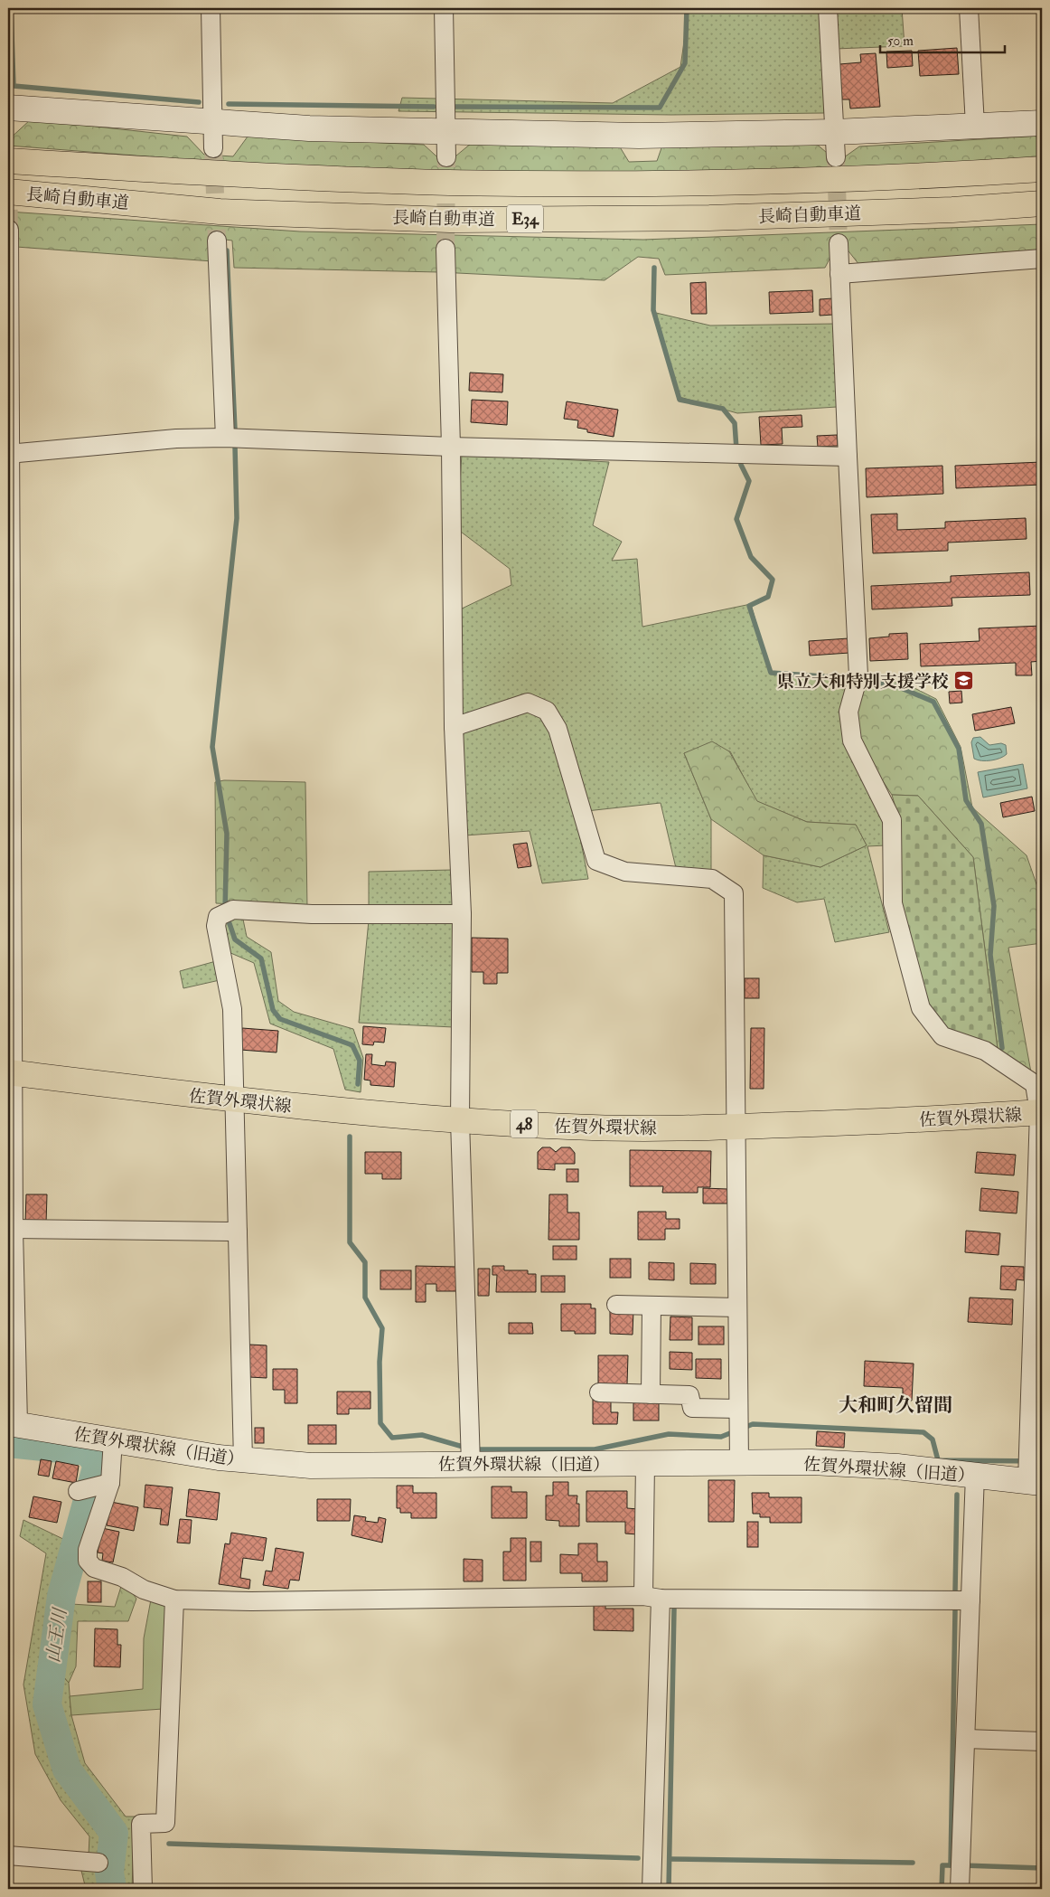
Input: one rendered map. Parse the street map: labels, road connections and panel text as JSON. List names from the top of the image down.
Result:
{
  "streets": {
    "main road": [
      "長崎自動車道",
      "E34",
      "佐賀外環状線",
      "48"
    ],
    "street": ["佐賀外環状線（旧道）"]
  },
  "districts": ["大和町久留間"],
  "water": ["山王川"],
  "places": {
    "school or university": ["県立大和特別支援学校"]
  },
  "scale_bar": "50 m"
}
